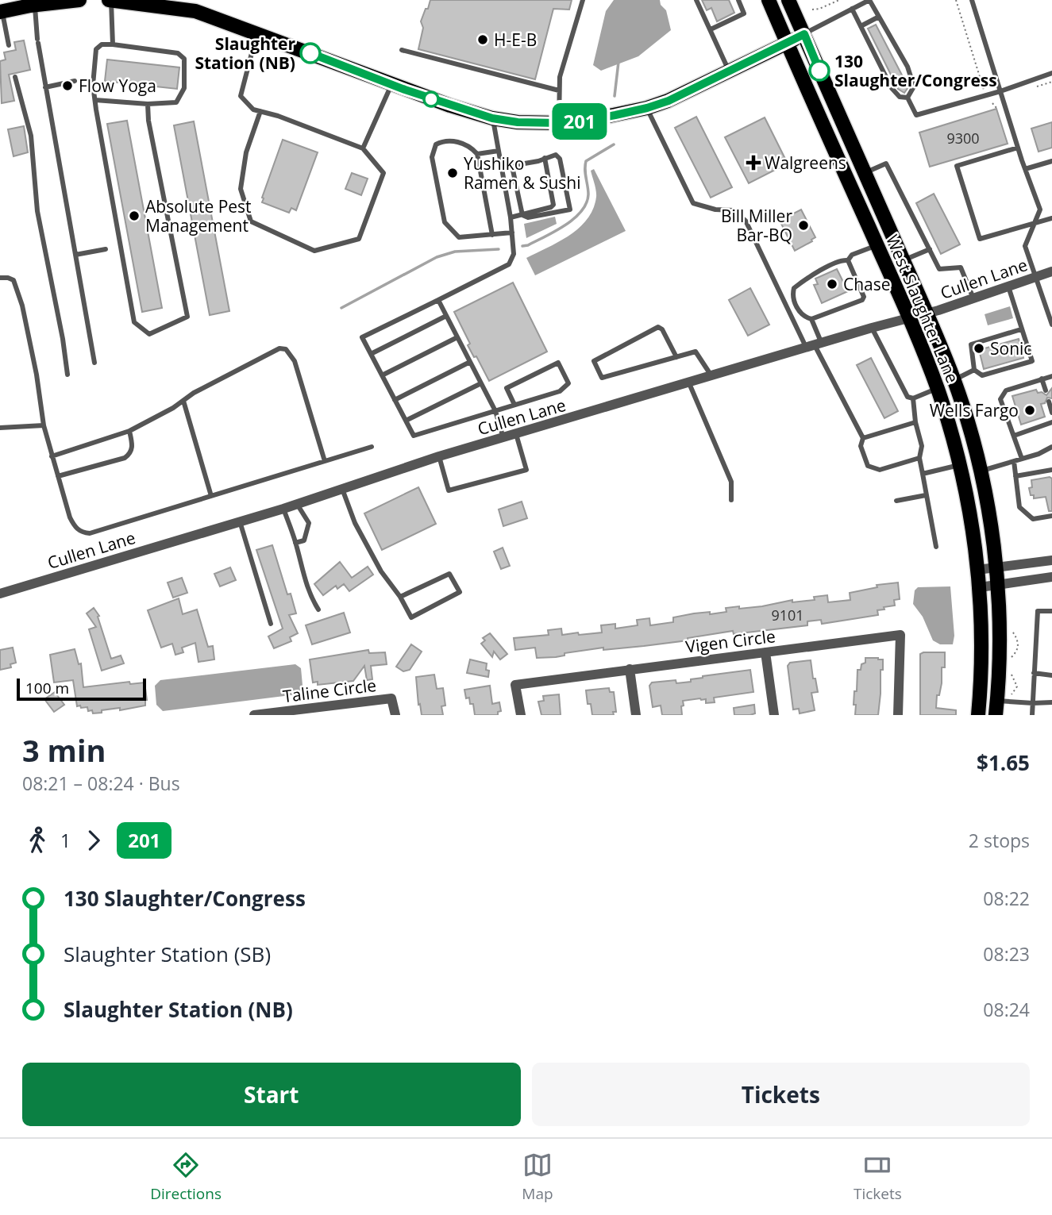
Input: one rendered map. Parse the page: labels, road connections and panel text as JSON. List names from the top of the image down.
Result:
{
  "streets": {
    "main road": ["West Slaughter Lane"],
    "street": ["Cullen Lane", "Vigen Circle", "Taline Circle"]
  },
  "crossings": [
    ["Cullen Lane", "West Slaughter Lane"]
  ],
  "places": {
    "other": [
      "H-E-B",
      "Slaughter Station (NB)",
      "130 Slaughter/Congress",
      "Flow Yoga",
      "Yushiko Ramen & Sushi",
      "Absolute Pest Management",
      "Bill Miller Bar-BQ",
      "Chase",
      "Sonic",
      "Wells Fargo"
    ],
    "health": ["Walgreens"]
  },
  "lines": ["bus line 201"],
  "house_numbers": ["9300", "9101"],
  "scale_bar": "100 m",
  "page": {
    "on_map": "201",
    "scale": "100 m",
    "heading": ["3 min", "08:21 – 08:24 · Bus", "$1.65"],
    "legs": ["1", "201", "2 stops"],
    "list": [
      {
        "name": "130 Slaughter/Congress",
        "value": "08:22"
      },
      {
        "name": "Slaughter Station (SB)",
        "value": "08:23"
      },
      {
        "name": "Slaughter Station (NB)",
        "value": "08:24"
      }
    ],
    "buttons": ["Start", "Tickets"],
    "tabs": ["Directions", "Map", "Tickets"]
  }
}
